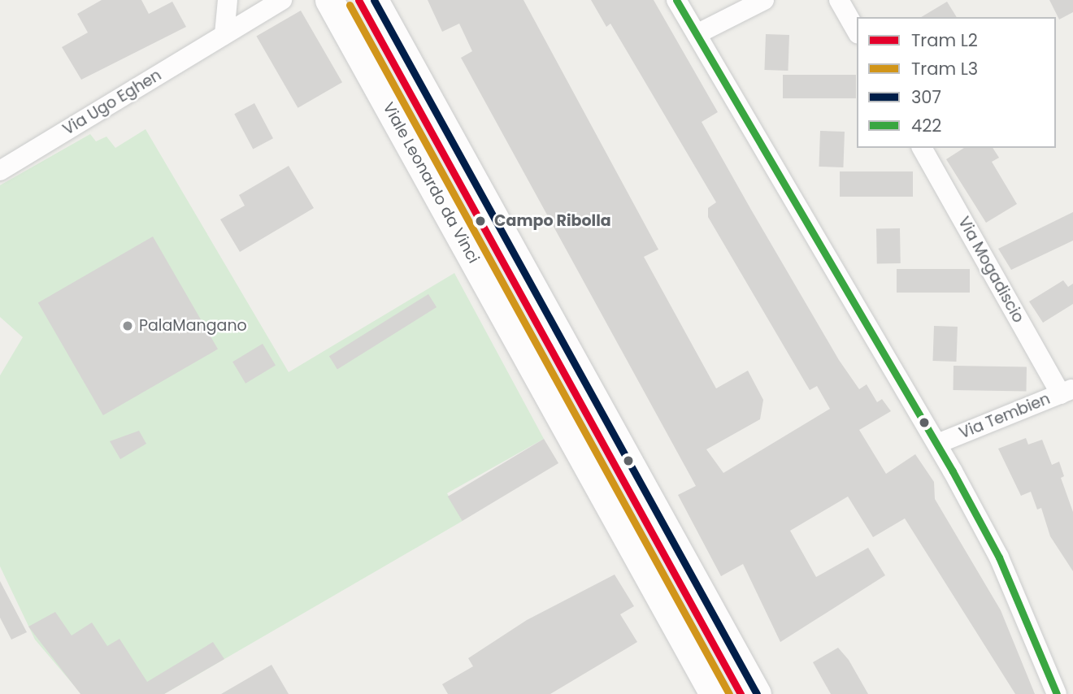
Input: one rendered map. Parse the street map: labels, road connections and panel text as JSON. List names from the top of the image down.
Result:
{
  "streets": {
    "street": [
      "Via Ugo Eghen",
      "Viale Leonardo da Vinci",
      "Via Mogadiscio",
      "Via Tembien"
    ]
  },
  "crossings": [
    ["Via Mogadiscio", "Via Tembien"]
  ],
  "places": ["Campo Ribolla", "PalaMangano"],
  "lines": [
    "tram line L2",
    "transit line 307",
    "transit line 422",
    "tram line L3"
  ],
  "legend": [
    "Tram L2",
    "Tram L3",
    "307",
    "422"
  ]
}
